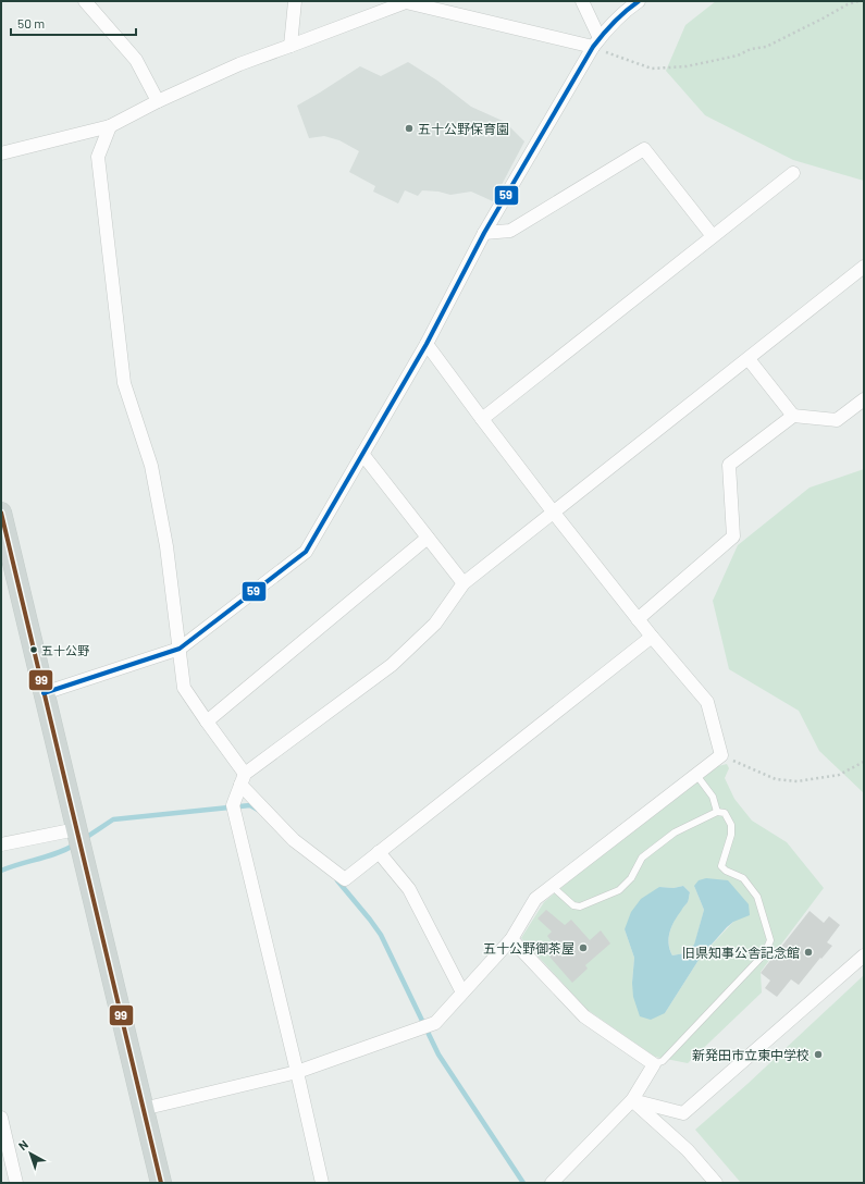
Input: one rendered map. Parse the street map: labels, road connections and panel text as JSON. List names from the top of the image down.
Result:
{
  "places": [
    "五十公野保育園",
    "五十公野",
    "五十公野御茶屋",
    "旧県知事公舎記念館",
    "新発田市立東中学校"
  ],
  "lines": ["transit line 59", "transit line 99"],
  "scale_bar": "50 m",
  "north": "top left"
}
